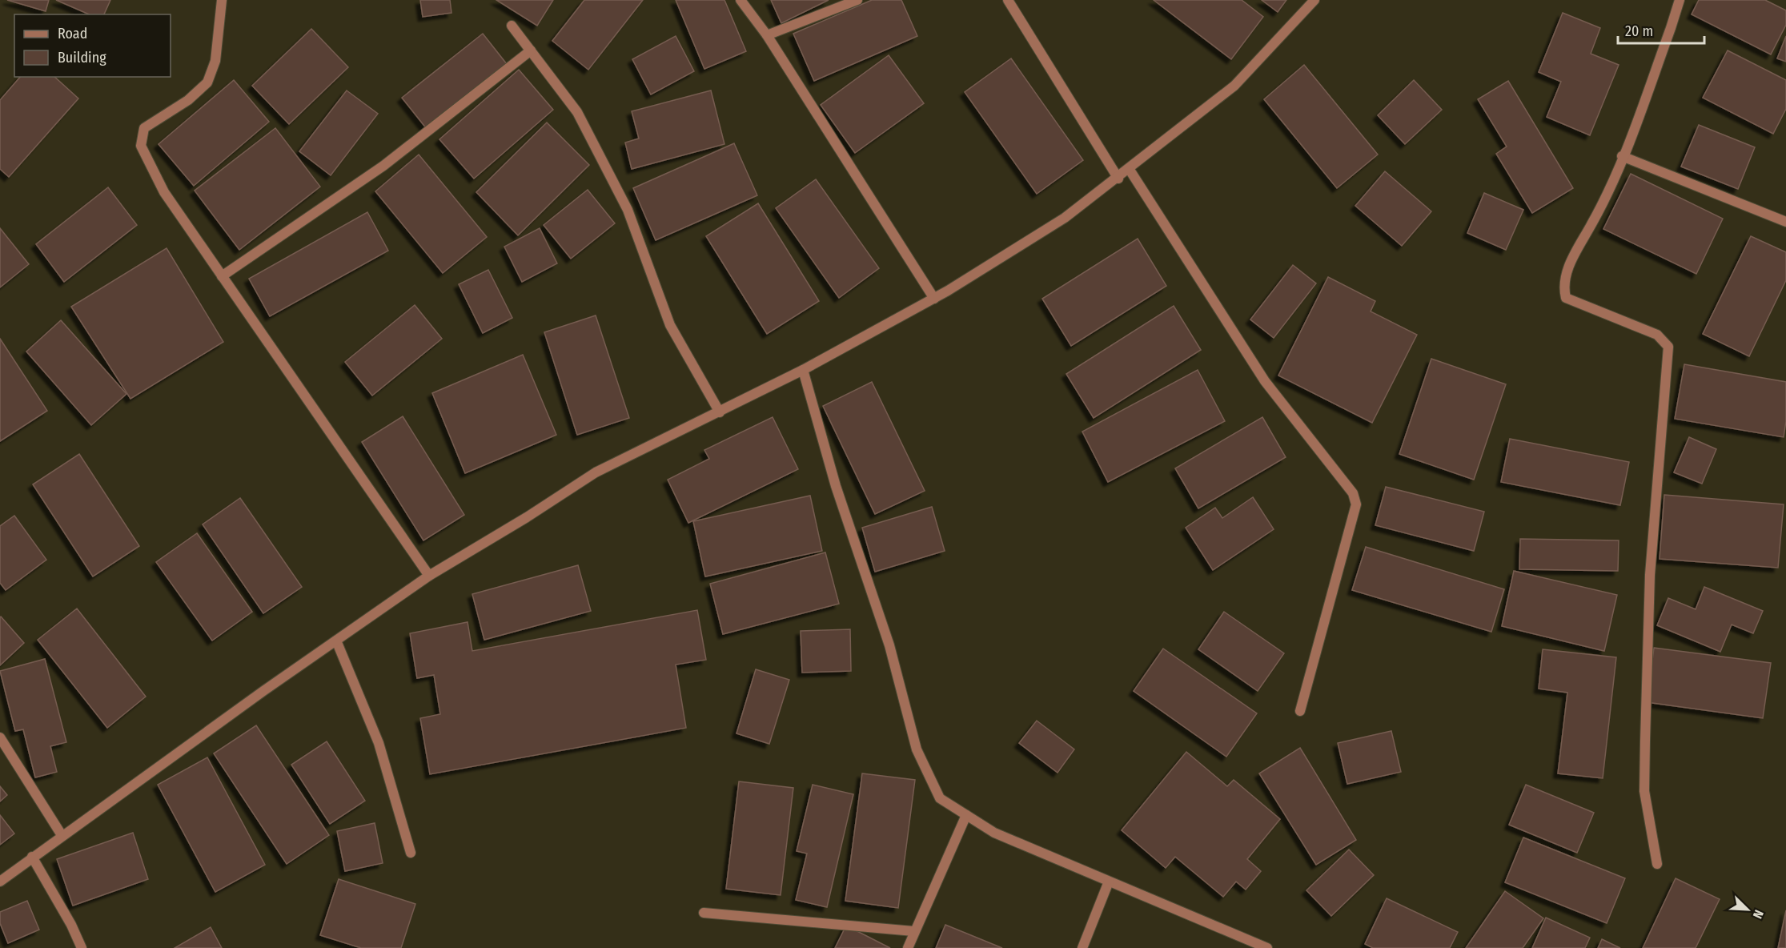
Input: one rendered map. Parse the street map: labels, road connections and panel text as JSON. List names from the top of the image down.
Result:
{
  "legend": ["Road", "Building"],
  "scale_bar": "20 m",
  "north": "bottom right"
}
